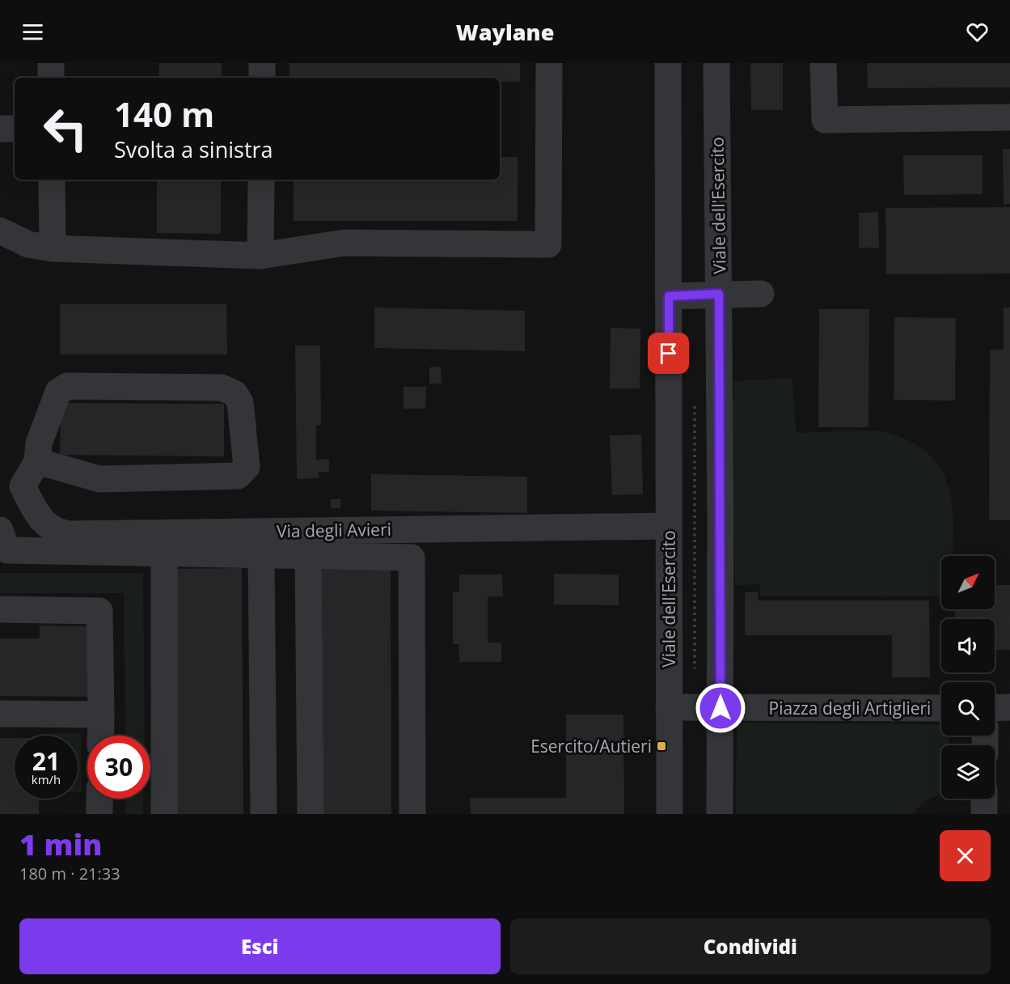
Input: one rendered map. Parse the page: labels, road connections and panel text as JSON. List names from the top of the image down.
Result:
{
  "streets": {
    "street": ["Viale dell'Esercito", "Via degli Avieri", "Piazza degli Artiglieri"]
  },
  "crossings": [
    ["Viale dell'Esercito", "Via degli Avieri"],
    ["Viale dell'Esercito", "Piazza degli Artiglieri"]
  ],
  "places": {
    "transit": ["Esercito/Autieri"]
  },
  "north": "top right",
  "page": {
    "header": "Waylane",
    "turn": ["140 m", "Svolta a sinistra"],
    "speed": "21 km/h",
    "limit": "30",
    "heading": ["1 min", "180 m · 21:33"],
    "buttons": ["Esci", "Condividi"]
  }
}
